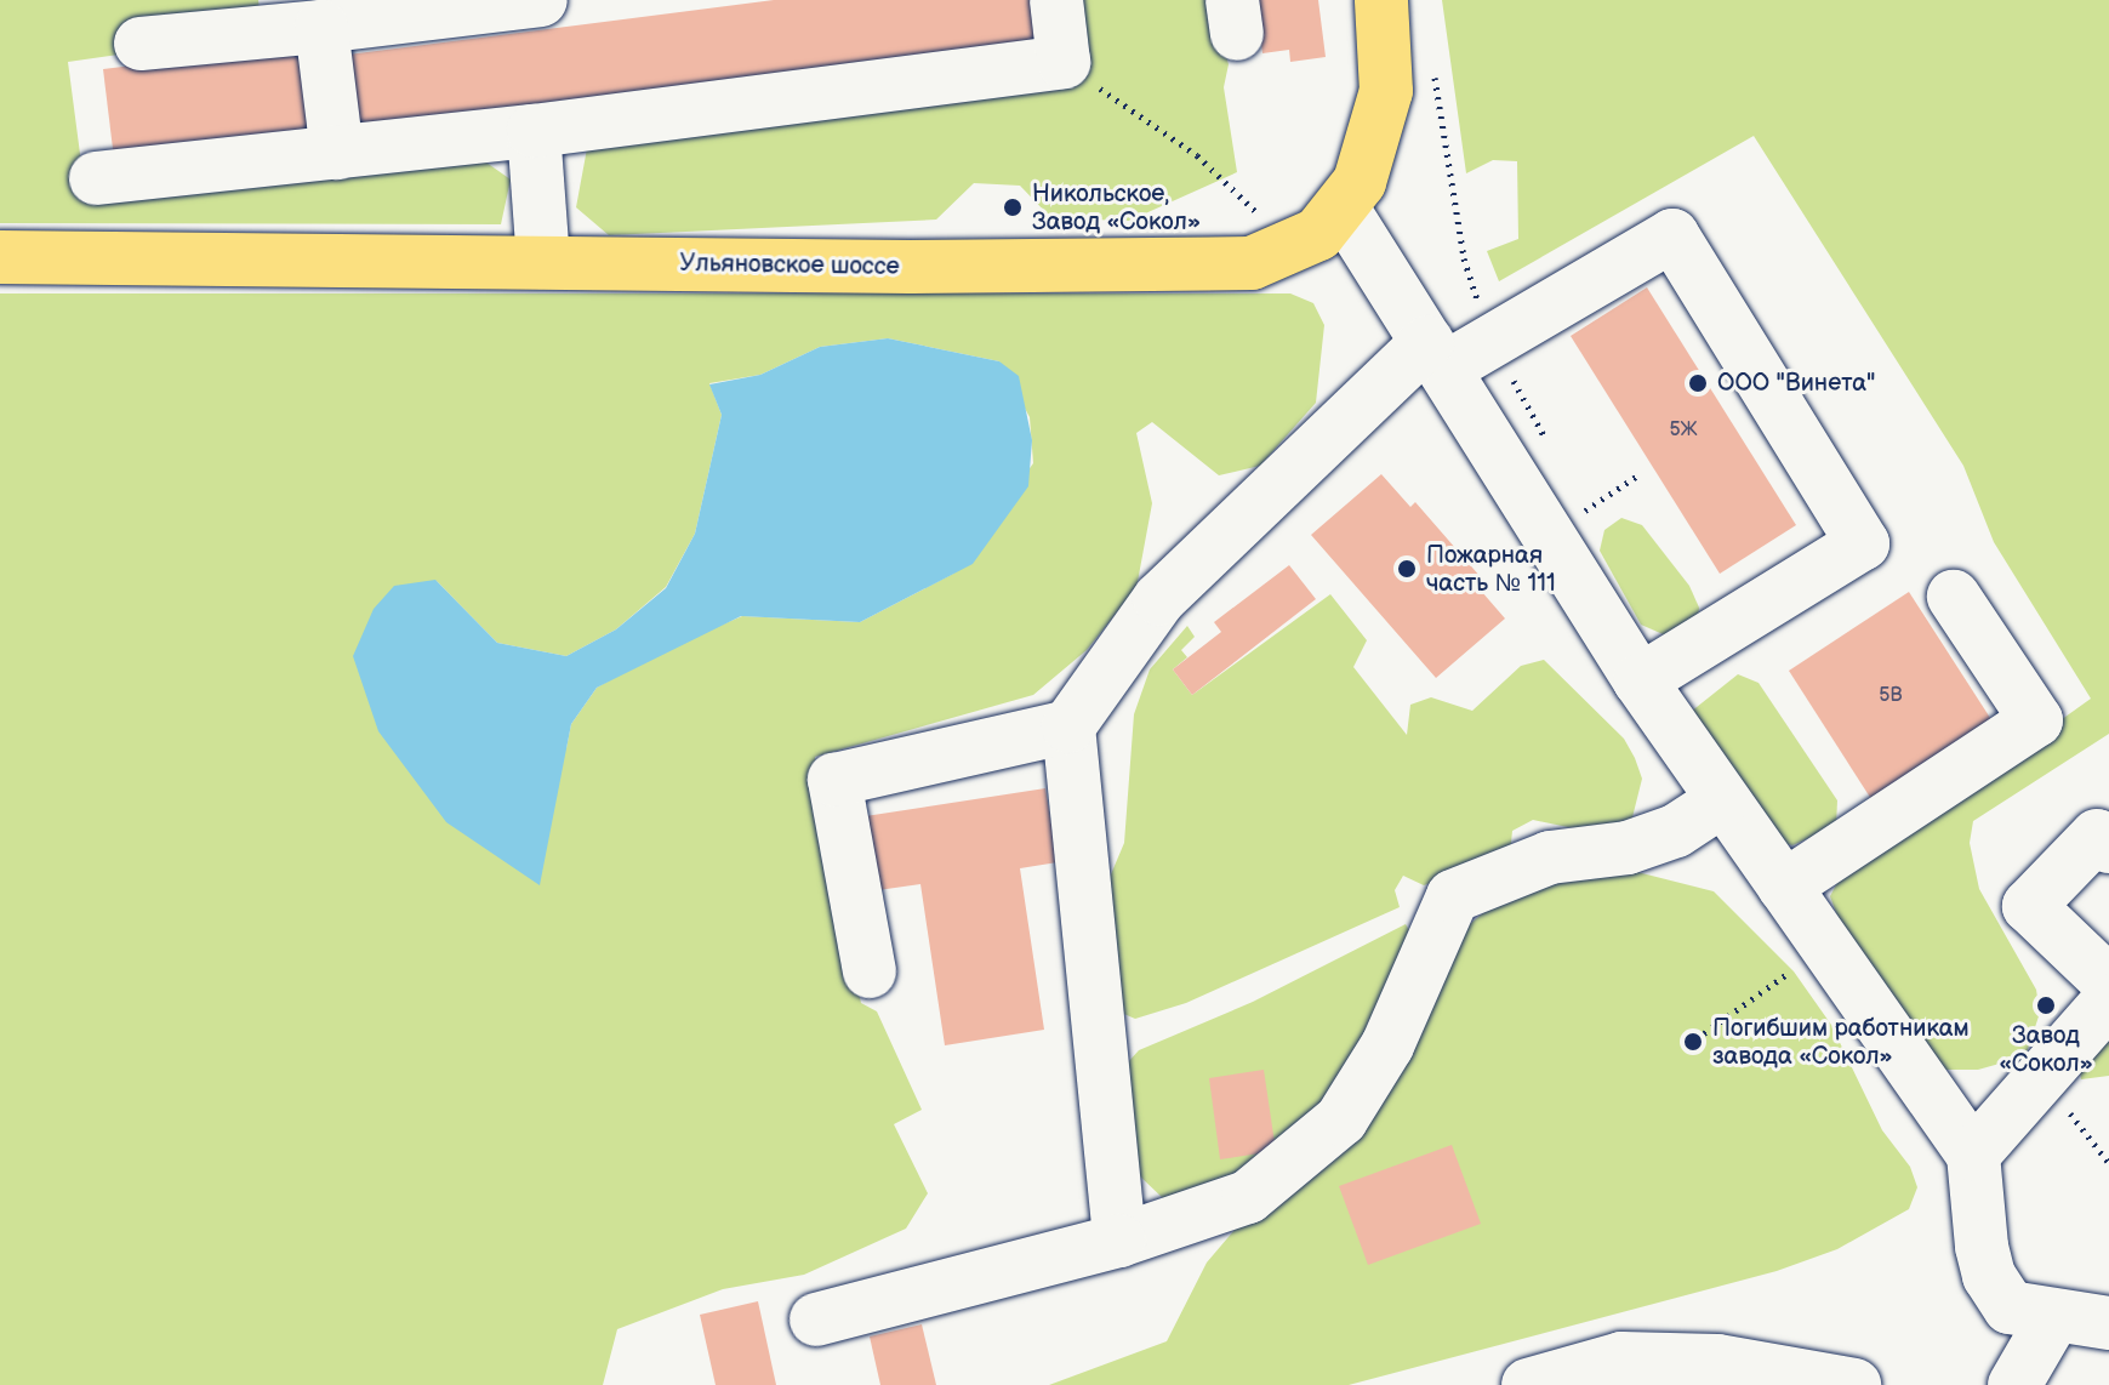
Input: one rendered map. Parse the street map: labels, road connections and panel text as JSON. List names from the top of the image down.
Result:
{
  "streets": {
    "main road": ["Ульяновское шоссе"]
  },
  "places": [
    "Никольское, Завод «Сокол»",
    "ООО \"Винета\"",
    "Пожарная часть № 111",
    "Завод «Сокол»",
    "Погибшим работникам завода «Сокол»"
  ],
  "house_numbers": ["5Ж", "5В"]
}
